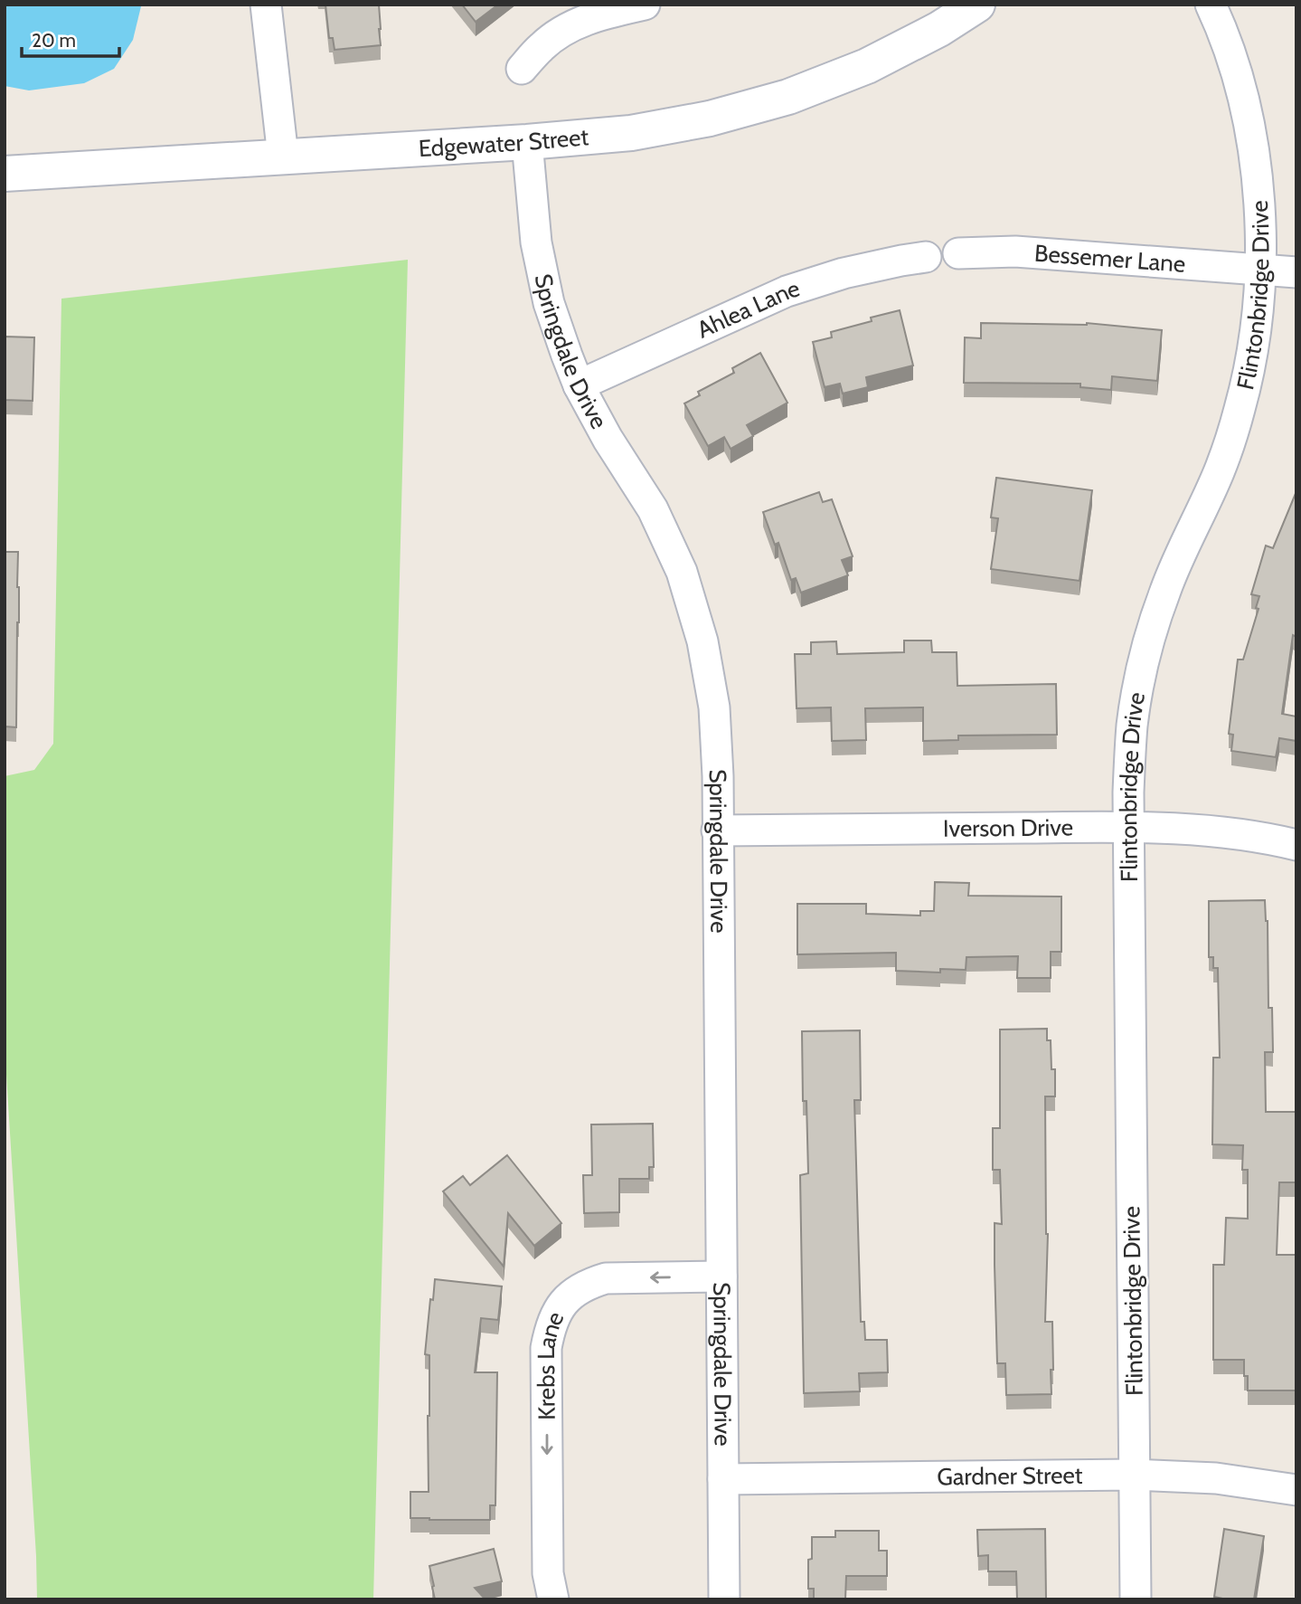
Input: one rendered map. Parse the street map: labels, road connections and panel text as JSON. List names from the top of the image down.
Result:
{
  "streets": {
    "street": [
      "Edgewater Street",
      "Bessemer Lane",
      "Flintonbridge Drive",
      "Ahlea Lane",
      "Springdale Drive",
      "Iverson Drive",
      "Krebs Lane",
      "Gardner Street"
    ]
  },
  "crossings": [
    ["Edgewater Street", "Springdale Drive"],
    ["Bessemer Lane", "Flintonbridge Drive"],
    ["Flintonbridge Drive", "Iverson Drive"],
    ["Flintonbridge Drive", "Gardner Street"],
    ["Ahlea Lane", "Springdale Drive"],
    ["Springdale Drive", "Iverson Drive"],
    ["Springdale Drive", "Krebs Lane"],
    ["Springdale Drive", "Gardner Street"]
  ],
  "scale_bar": "20 m"
}
